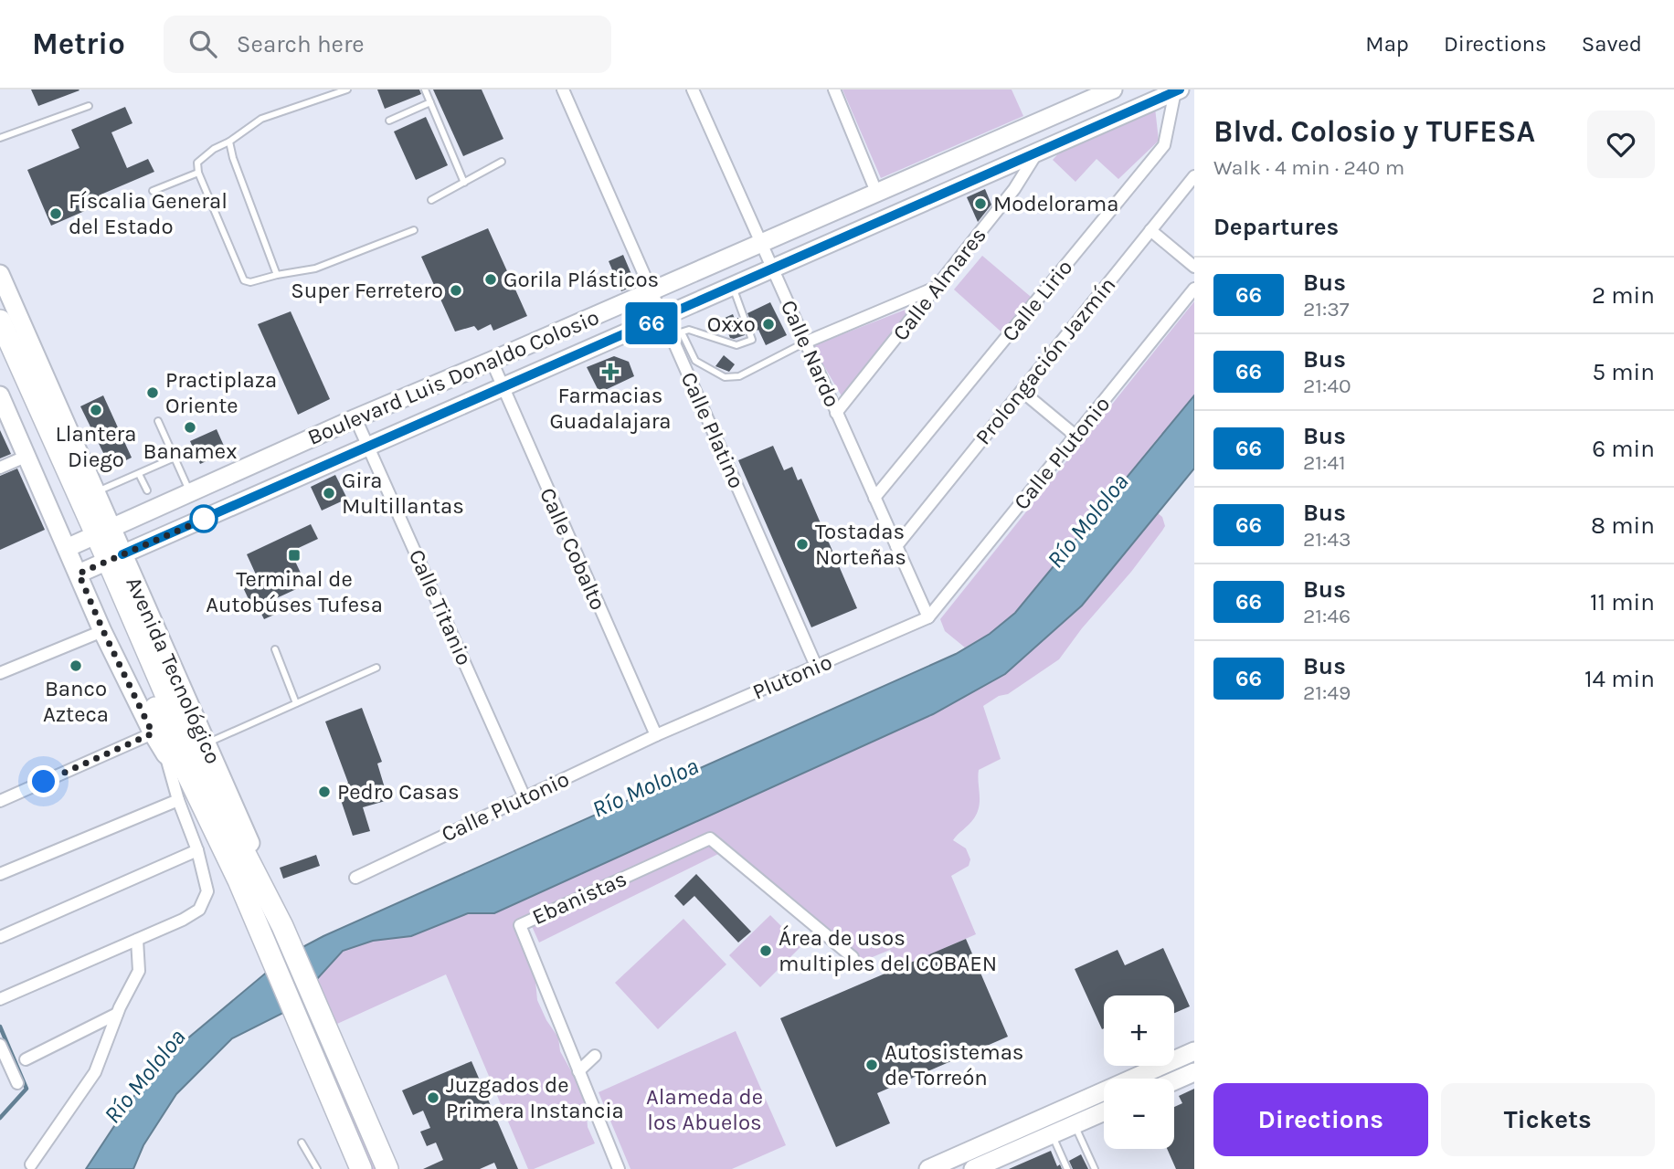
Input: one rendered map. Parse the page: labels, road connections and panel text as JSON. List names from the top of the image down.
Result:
{
  "streets": {
    "highway": ["Avenida Tecnológico"],
    "main road": ["Boulevard Luis Donaldo Colosio"],
    "street": [
      "Calle Almares",
      "Calle Lirio",
      "Calle Nardo",
      "Prolongación Jazmín",
      "Calle Platino",
      "Calle Plutonio",
      "Calle Cobalto",
      "Calle Titanio",
      "Plutonio",
      "Ebanistas"
    ]
  },
  "crossings": [
    ["Calle Almares", "Calle Nardo"],
    ["Calle Almares", "Boulevard Luis Donaldo Colosio"],
    ["Calle Lirio", "Calle Nardo"],
    ["Calle Lirio", "Boulevard Luis Donaldo Colosio"],
    ["Calle Nardo", "Prolongación Jazmín"],
    ["Calle Nardo", "Boulevard Luis Donaldo Colosio"],
    ["Calle Nardo", "Calle Plutonio"],
    ["Calle Nardo", "Plutonio"],
    ["Boulevard Luis Donaldo Colosio", "Calle Platino"],
    ["Boulevard Luis Donaldo Colosio", "Calle Cobalto"],
    ["Boulevard Luis Donaldo Colosio", "Calle Titanio"],
    ["Boulevard Luis Donaldo Colosio", "Avenida Tecnológico"],
    ["Calle Platino", "Plutonio"],
    ["Calle Plutonio", "Calle Cobalto"],
    ["Calle Plutonio", "Calle Titanio"],
    ["Calle Plutonio", "Plutonio"],
    ["Calle Cobalto", "Plutonio"]
  ],
  "water": ["Río Mololoa"],
  "parks": ["Alameda de los Abuelos"],
  "places": {
    "other": [
      "Modelorama",
      "Físcalia General del Estado",
      "Gorila Plásticos",
      "Super Ferretero",
      "Oxxo",
      "Practiplaza Oriente",
      "Llantera Diego",
      "Banamex",
      "Gira Multillantas",
      "Tostadas Norteñas",
      "Banco Azteca",
      "Pedro Casas",
      "Área de usos multiples del COBAEN",
      "Autosistemas de Torreón",
      "Juzgados de Primera Instancia"
    ],
    "health": ["Farmacias Guadalajara"],
    "transit": ["Terminal de Autobúses Tufesa"]
  },
  "lines": ["bus line 66"],
  "page": {
    "header": "Metrio",
    "search": "Search here",
    "nav": ["Map", "Directions", "Saved"],
    "on_map": "66",
    "heading": [
      ["Blvd. Colosio y TUFESA", "Walk · 4 min · 240 m"],
      "Departures"
    ],
    "list": [
      {
        "mark": "66",
        "name": "Bus",
        "note": "21:37",
        "value": "2 min"
      },
      {
        "mark": "66",
        "name": "Bus",
        "note": "21:40",
        "value": "5 min"
      },
      {
        "mark": "66",
        "name": "Bus",
        "note": "21:41",
        "value": "6 min"
      },
      {
        "mark": "66",
        "name": "Bus",
        "note": "21:43",
        "value": "8 min"
      },
      {
        "mark": "66",
        "name": "Bus",
        "note": "21:46",
        "value": "11 min"
      },
      {
        "mark": "66",
        "name": "Bus",
        "note": "21:49",
        "value": "14 min"
      }
    ],
    "map_buttons": ["+", "−"],
    "buttons": ["Directions", "Tickets"]
  }
}
